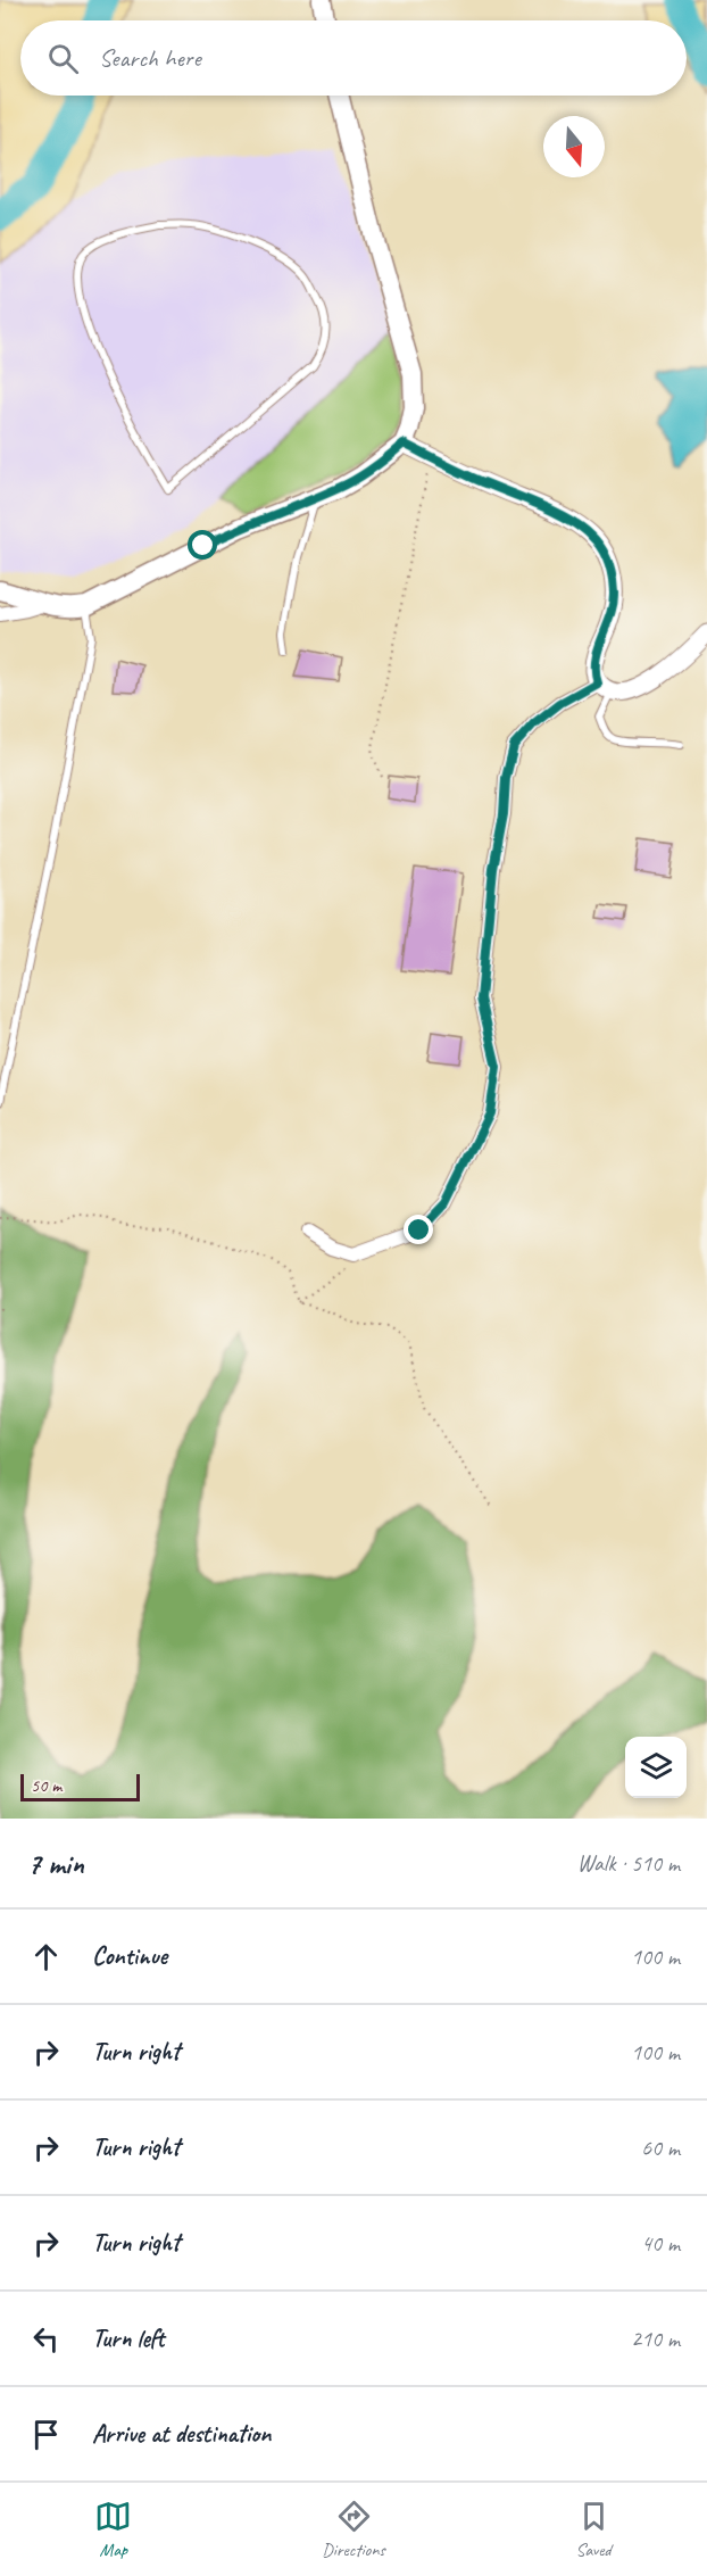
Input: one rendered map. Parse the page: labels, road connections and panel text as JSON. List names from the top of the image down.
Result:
{
  "scale_bar": "50 m",
  "north": "bottom",
  "page": {
    "search": "Search here",
    "scale": "50 m",
    "heading": ["7 min", "Walk · 510 m"],
    "list": [
      ["Continue", "100 m"],
      ["Turn right", "100 m"],
      ["Turn right", "60 m"],
      ["Turn right", "40 m"],
      ["Turn left", "210 m"],
      "Arrive at destination"
    ],
    "nav": ["Map", "Directions", "Saved"]
  }
}
